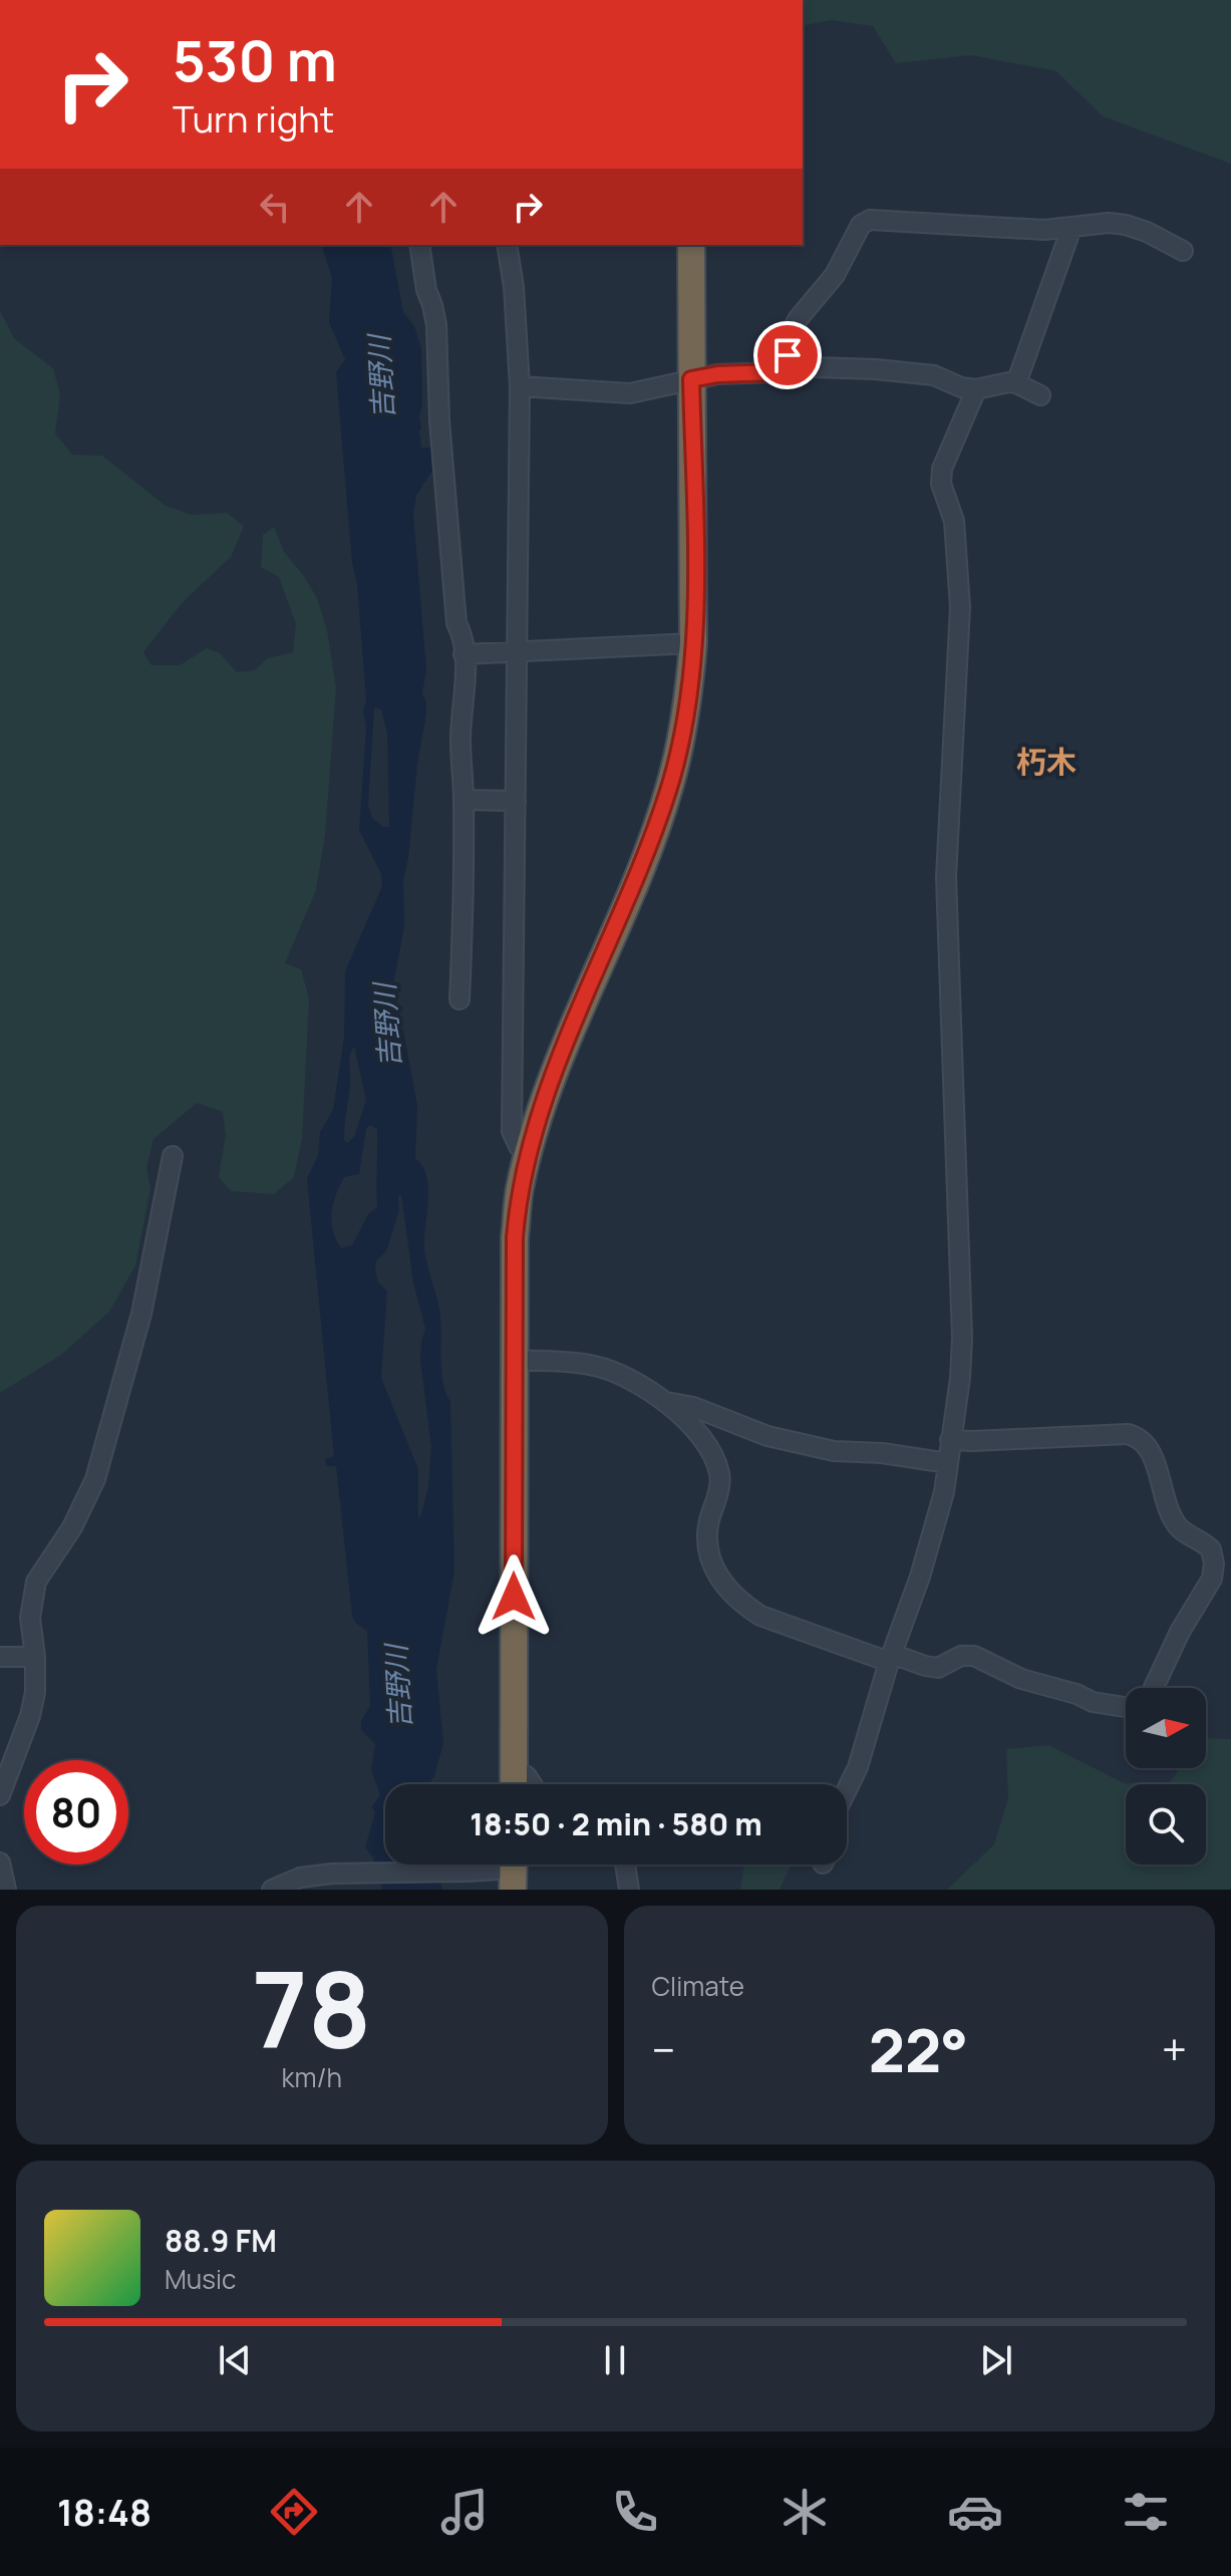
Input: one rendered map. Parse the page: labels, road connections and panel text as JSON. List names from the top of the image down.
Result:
{
  "districts": ["朽木"],
  "water": ["吉野川"],
  "north": "right",
  "page": {
    "turn": ["530 m", "Turn right"],
    "limit": "80",
    "trip": "18:50 · 2 min · 580 m",
    "tile": [
      ["78", "km/h"],
      "Climate"
    ],
    "heat": ["−", "22°", "+"],
    "song": ["88.9 FM", "Music"],
    "tabs": "18:48"
  }
}
